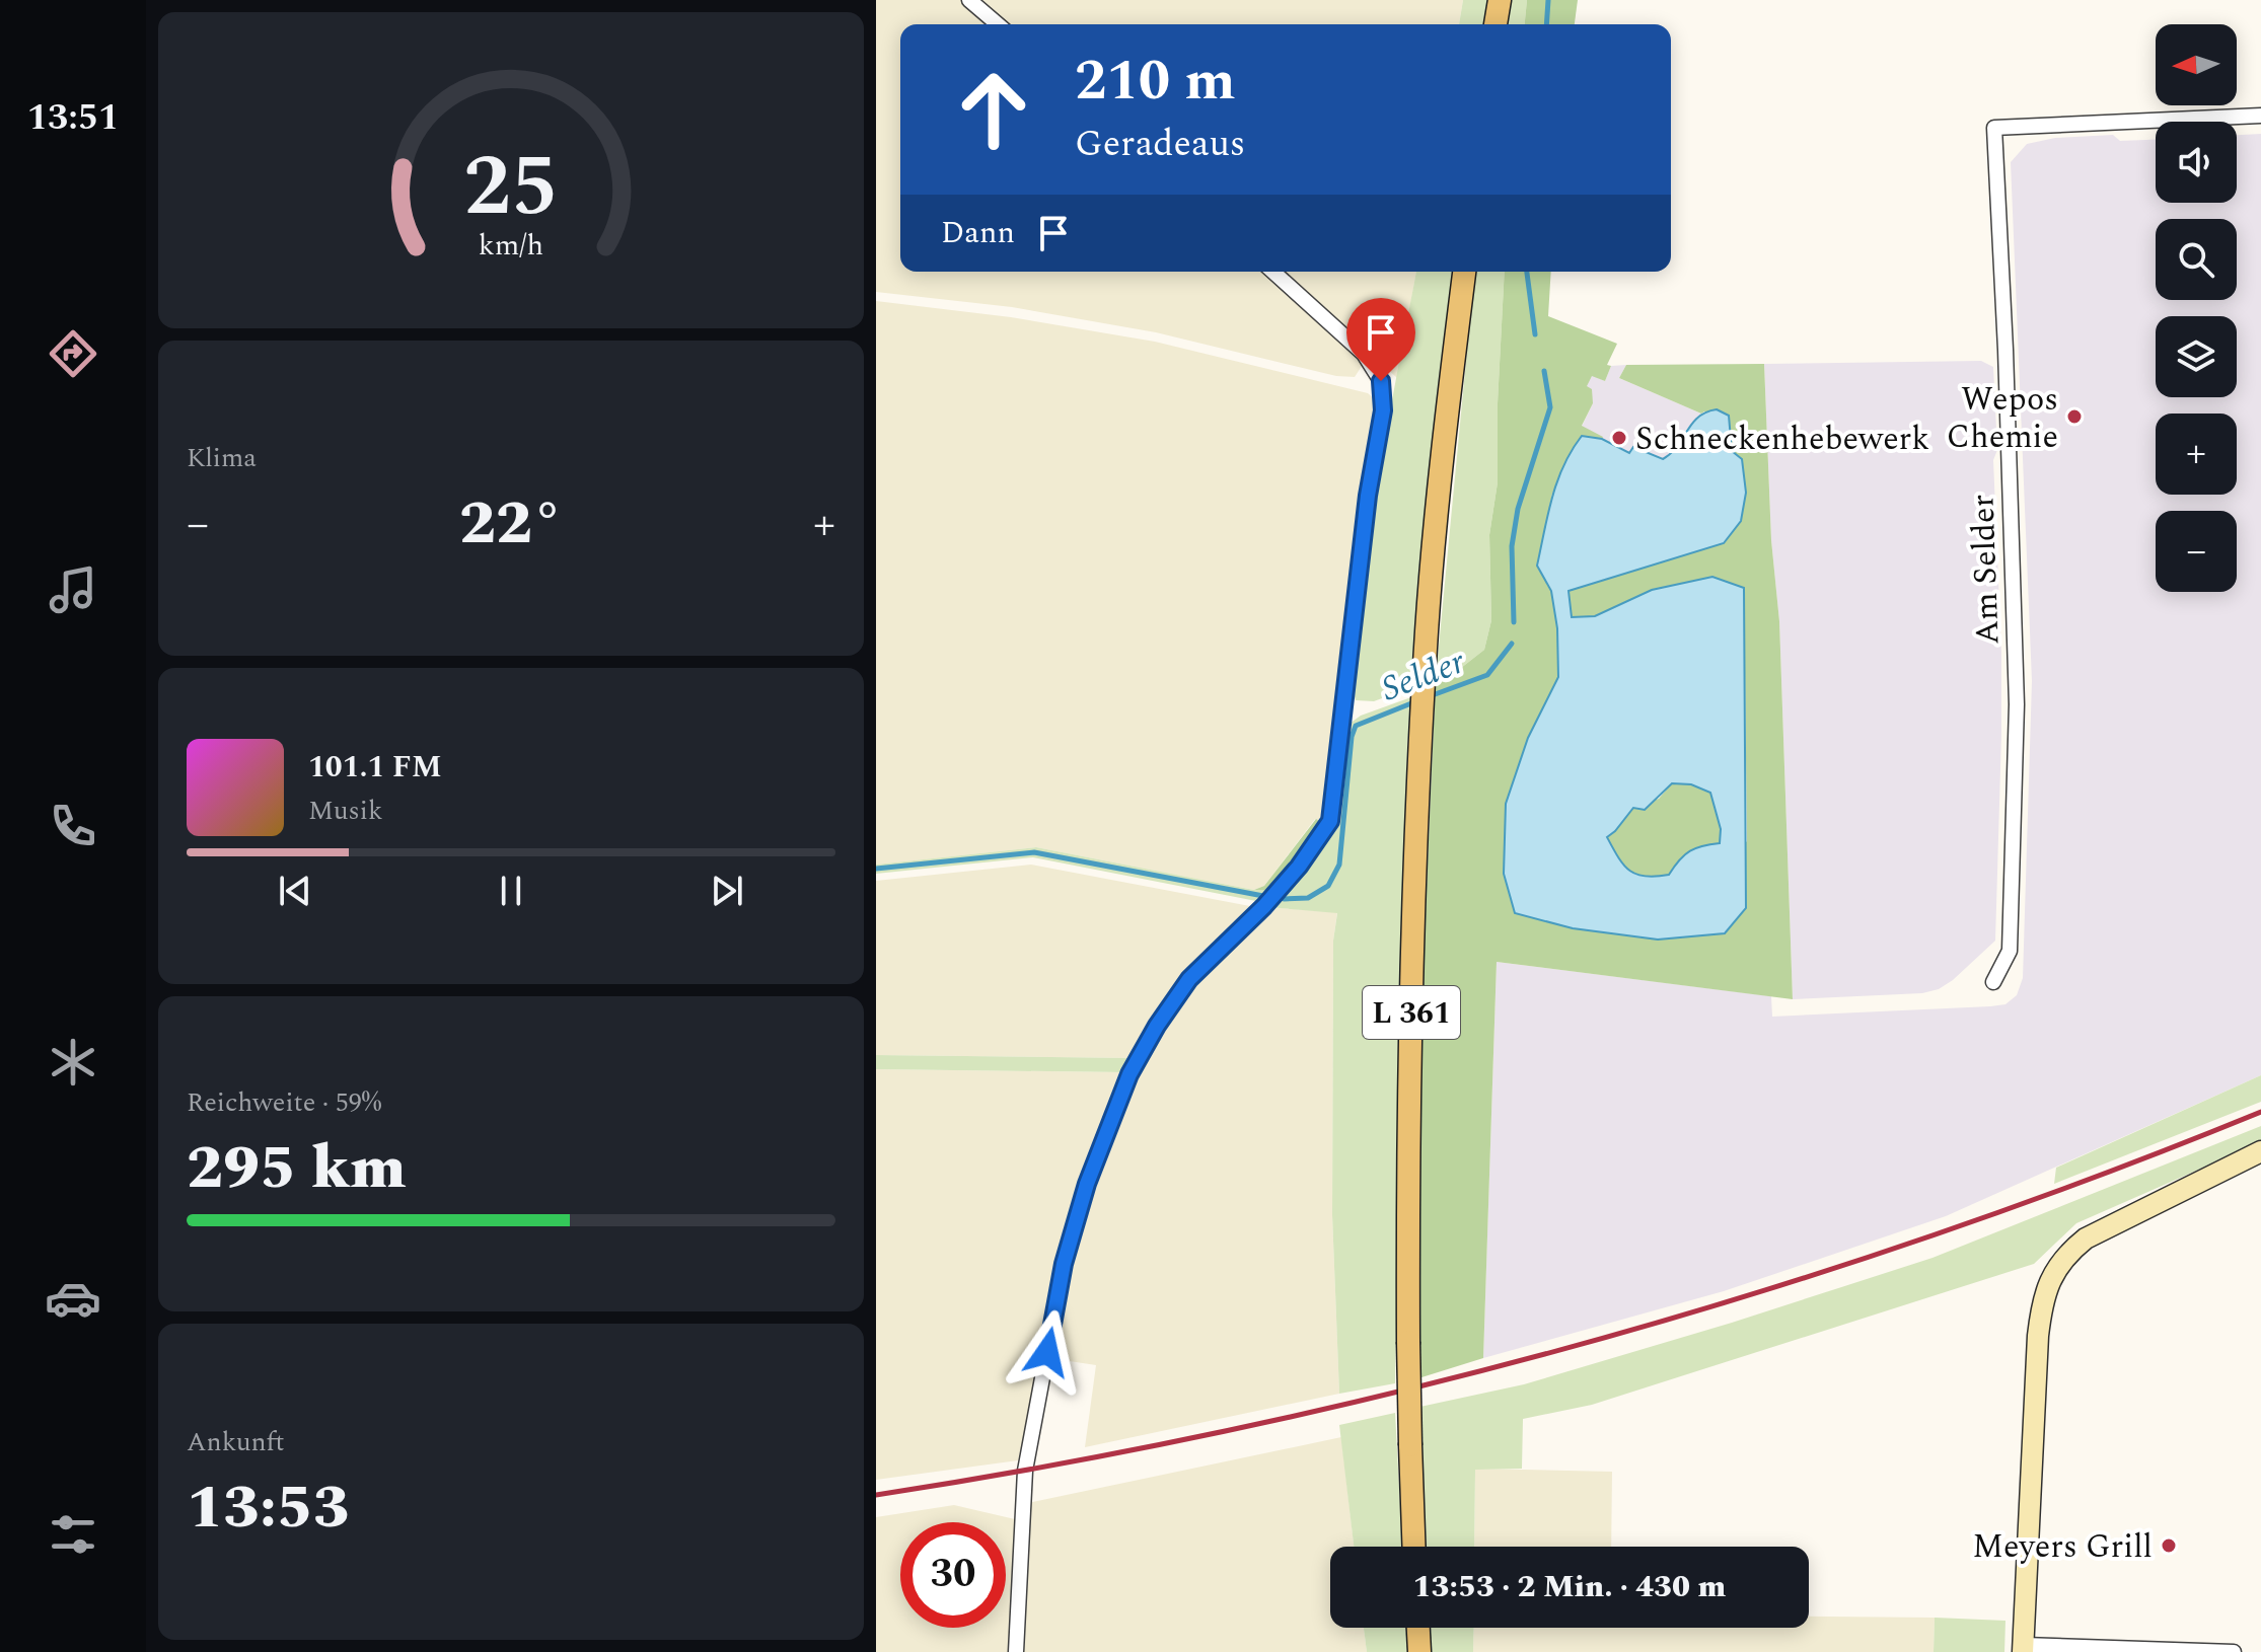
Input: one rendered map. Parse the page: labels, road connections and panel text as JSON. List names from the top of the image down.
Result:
{
  "streets": {
    "main road": ["L 361"],
    "street": ["Am Selder"]
  },
  "water": ["Selder"],
  "places": ["Wepos Chemie", "Schneckenhebewerk", "Meyers Grill"],
  "north": "left",
  "page": {
    "tabs": "13:51",
    "map_buttons": ["+", "−"],
    "turn": ["210 m", "Geradeaus"],
    "then": "Dann",
    "tile": [
      "Klima",
      ["Reichweite · 59%", "295 km"],
      ["Ankunft", "13:53"]
    ],
    "heat": ["−", "22°", "+"],
    "song": ["101.1 FM", "Musik"],
    "limit": "30",
    "trip": "13:53 · 2 Min. · 430 m",
    "gauge": ["25", "km/h"]
  }
}
